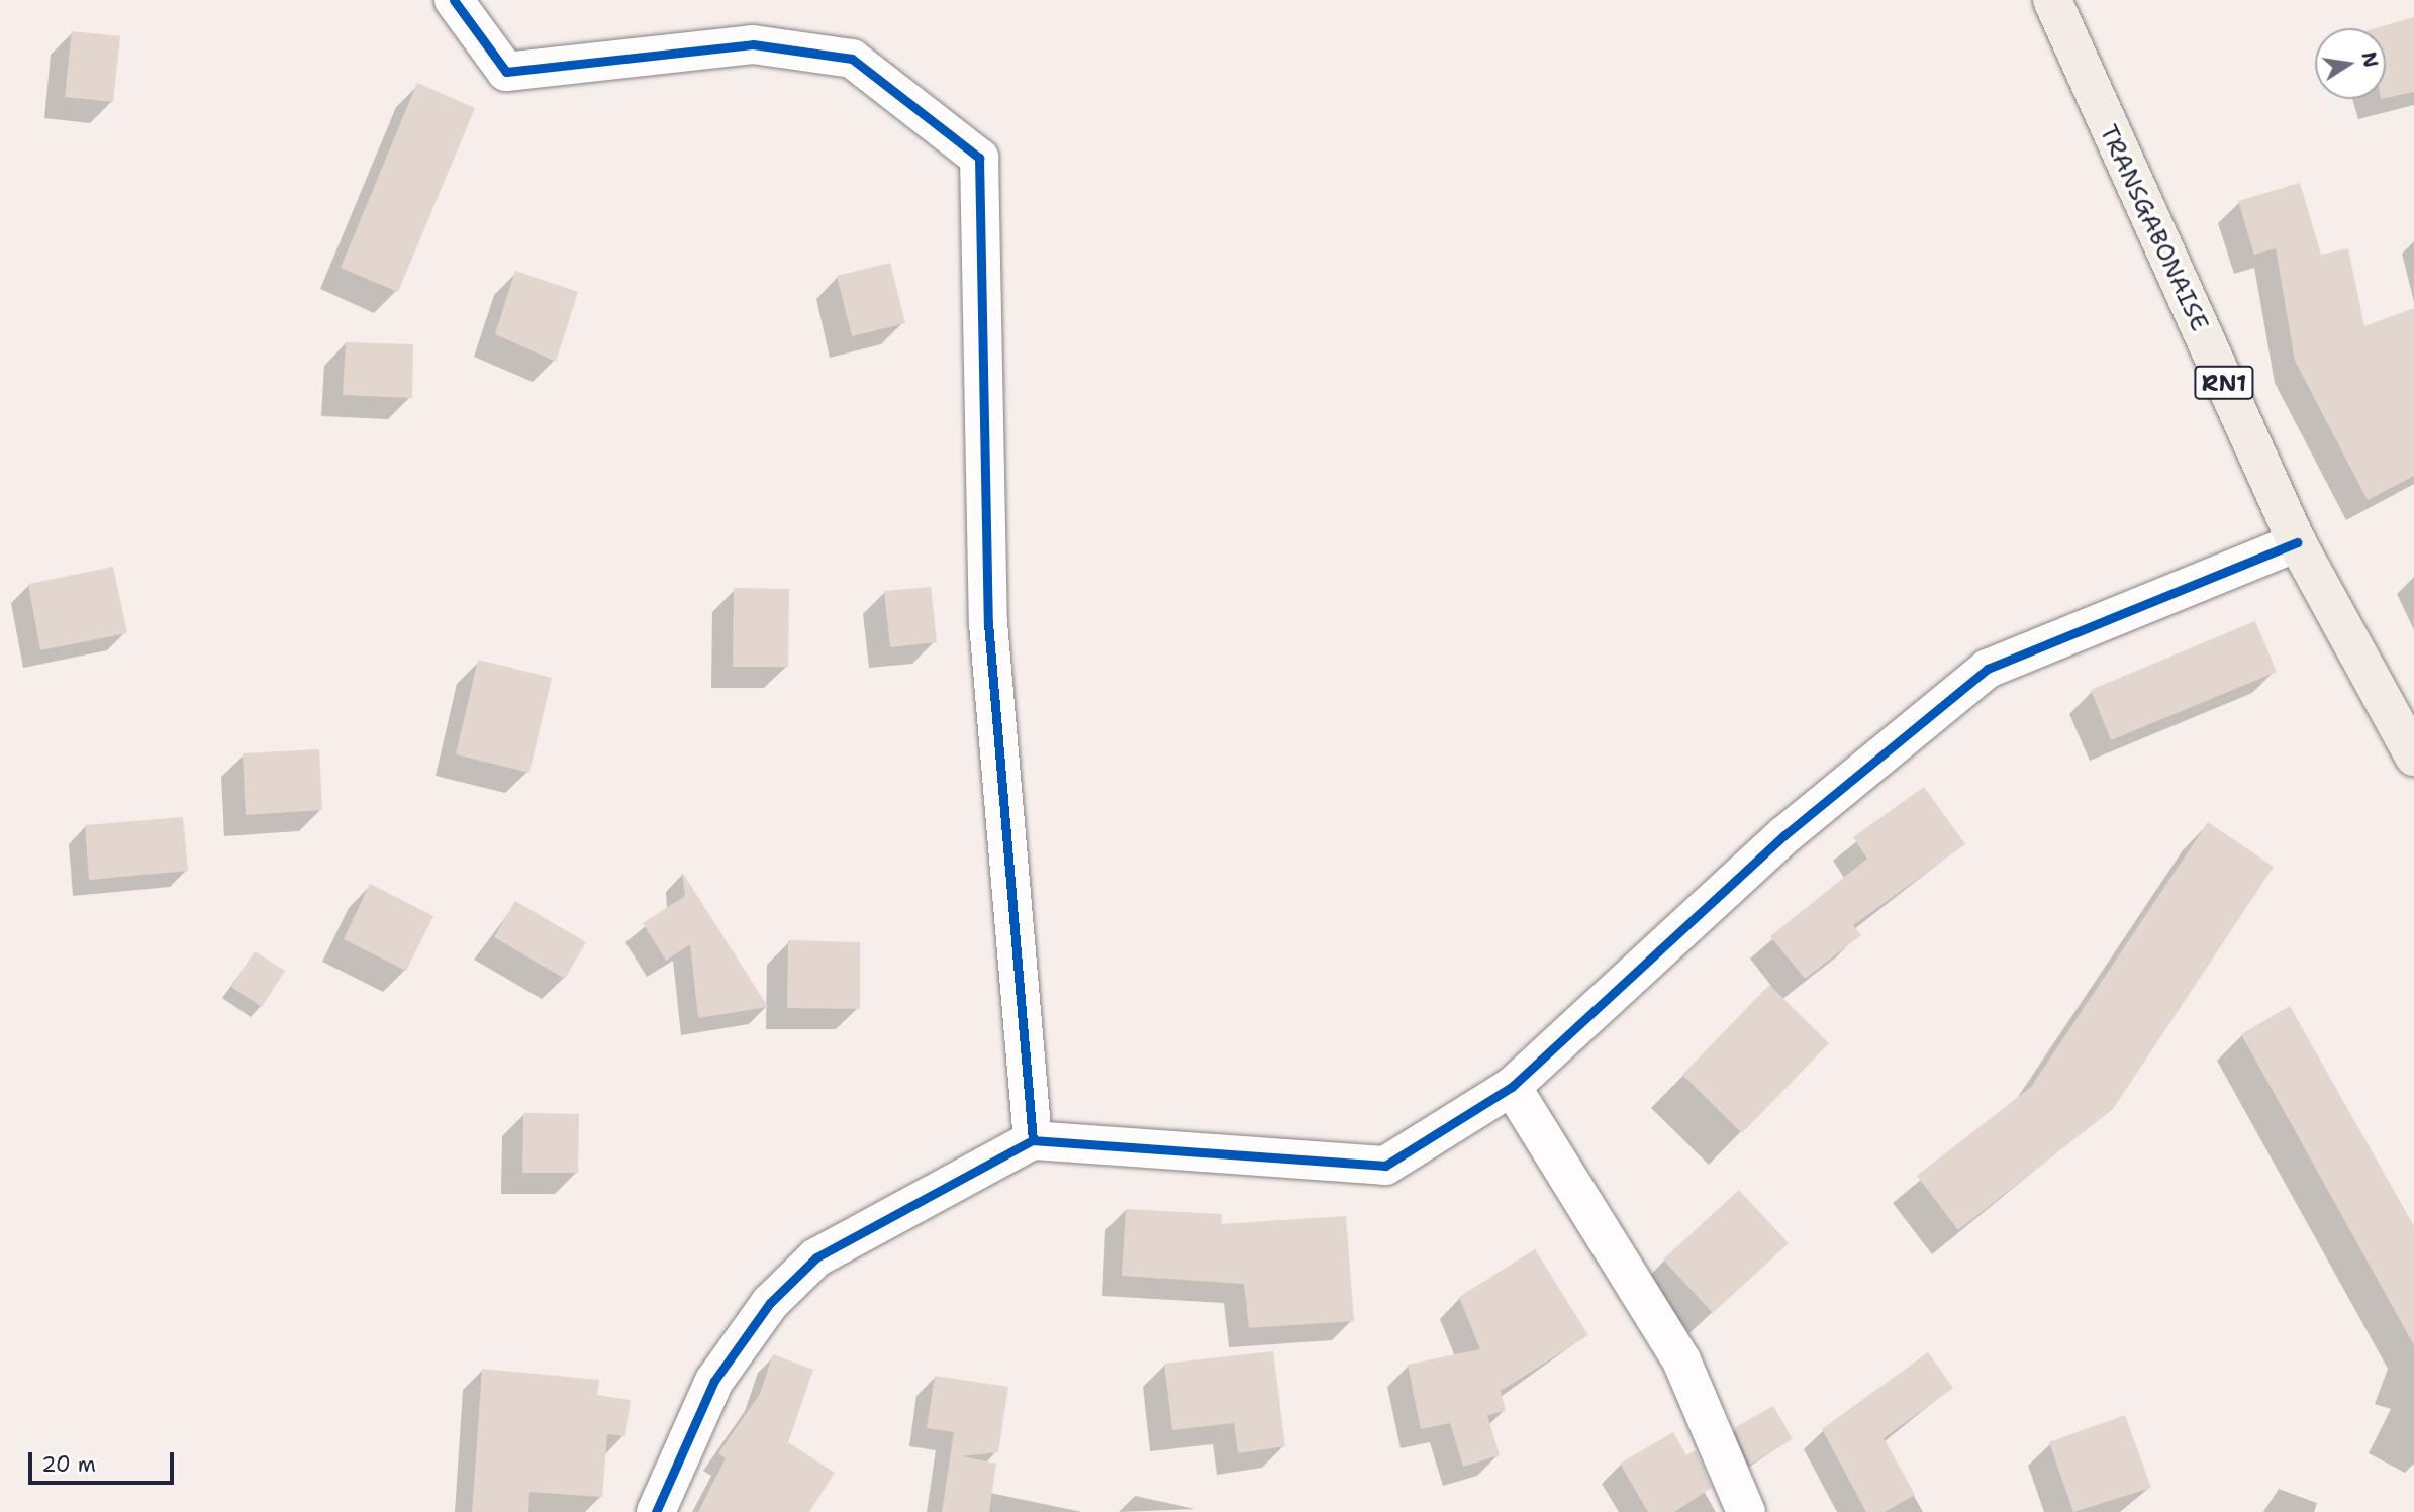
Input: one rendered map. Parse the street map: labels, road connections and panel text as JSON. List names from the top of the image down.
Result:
{
  "streets": {
    "highway": ["TRANSGABONAISE", "RN1"]
  },
  "scale_bar": "20 m",
  "north": "right"
}
